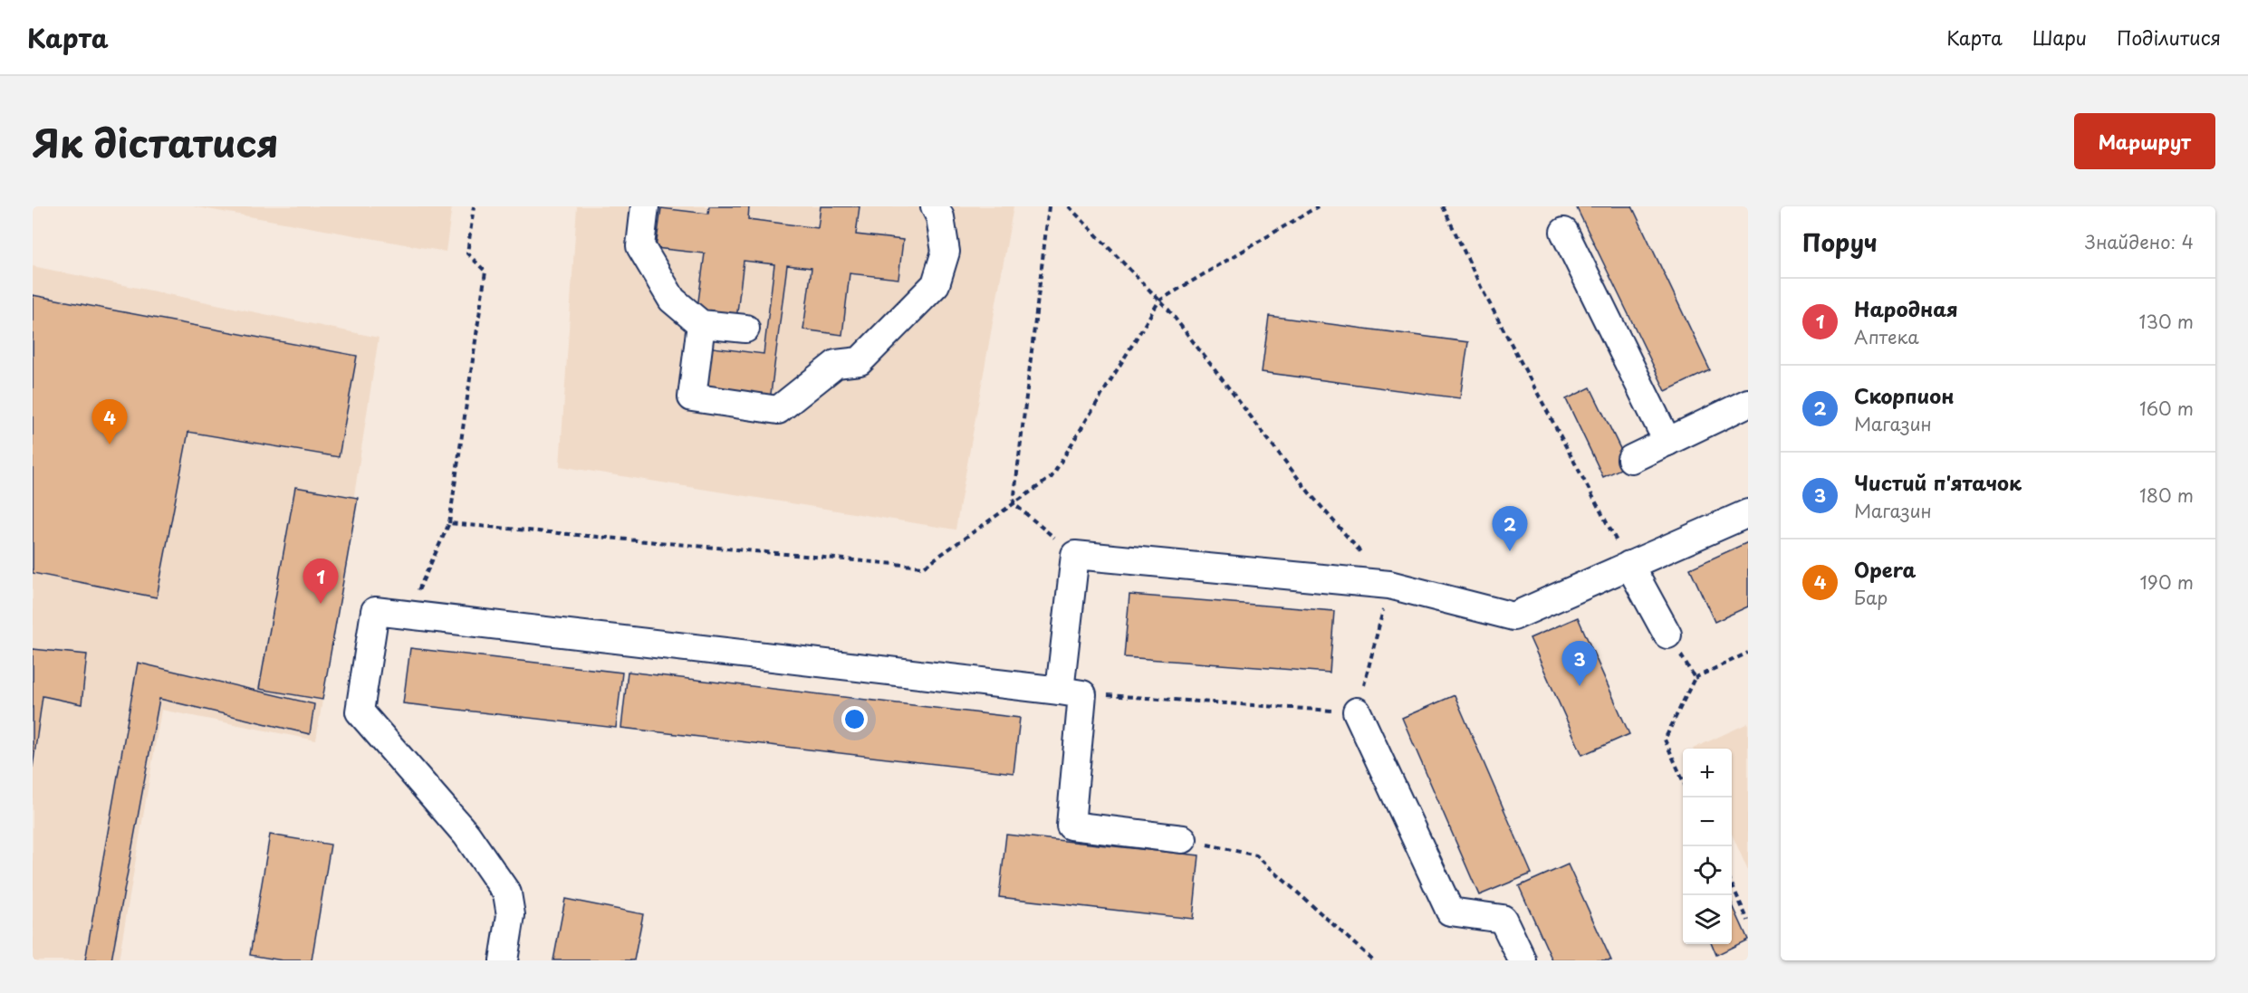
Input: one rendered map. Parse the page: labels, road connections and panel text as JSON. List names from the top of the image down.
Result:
{
  "page": {
    "header": "Карта",
    "nav": ["Карта", "Шари", "Поділитися"],
    "title": "Як дістатися",
    "buttons": "Маршрут",
    "heading": ["Поруч", "Знайдено: 4"],
    "list": [
      {
        "mark": "1",
        "name": "Народная",
        "note": "Аптека",
        "value": "130 m"
      },
      {
        "mark": "2",
        "name": "Скорпион",
        "note": "Магазин",
        "value": "160 m"
      },
      {
        "mark": "3",
        "name": "Чистий п'ятачок",
        "note": "Магазин",
        "value": "180 m"
      },
      {
        "mark": "4",
        "name": "Opera",
        "note": "Бар",
        "value": "190 m"
      }
    ],
    "pins": [
      "4",
      "2",
      "1",
      "3"
    ],
    "map_buttons": ["+", "−"]
  }
}
